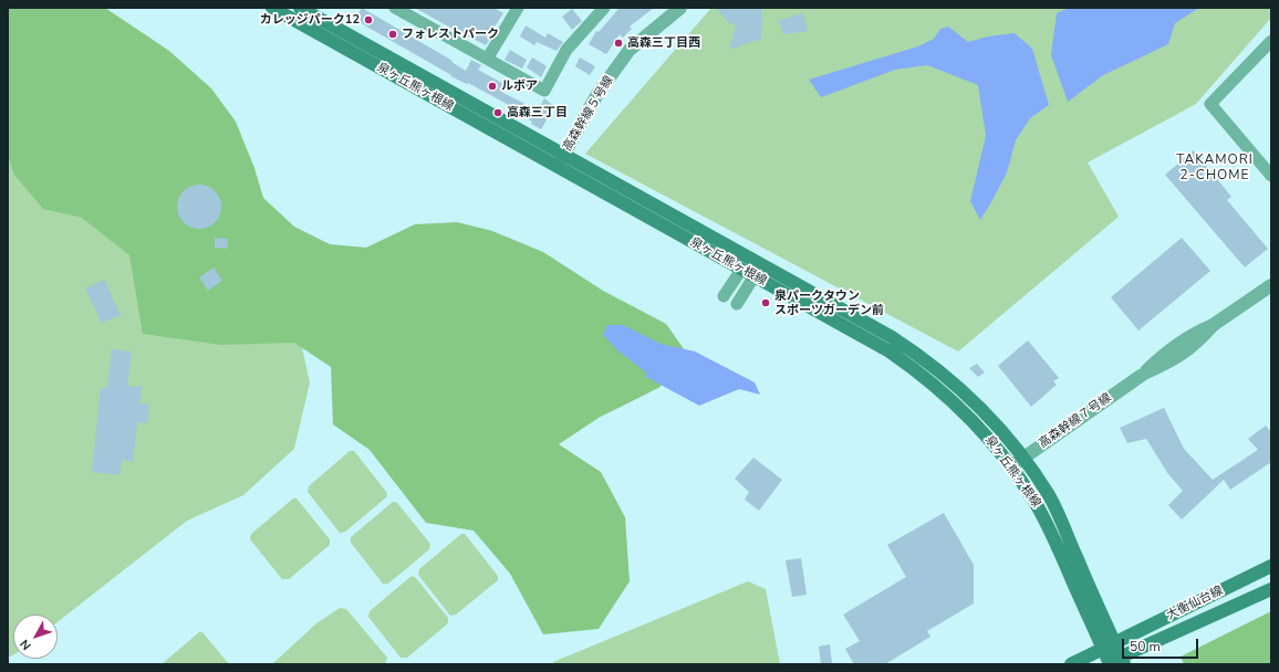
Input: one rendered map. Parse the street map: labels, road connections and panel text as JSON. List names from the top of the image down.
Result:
{
  "streets": {
    "main road": ["泉ヶ丘熊ヶ根線", "大衡仙台線"],
    "street": ["高森幹線５号線", "高森幹線７号線"]
  },
  "crossings": [
    ["泉ヶ丘熊ヶ根線", "高森幹線５号線"],
    ["泉ヶ丘熊ヶ根線", "高森幹線７号線"],
    ["泉ヶ丘熊ヶ根線", "大衡仙台線"]
  ],
  "districts": ["TAKAMORI 2-CHOME"],
  "places": [
    "カレッジパーク12",
    "フォレストパーク",
    "高森三丁目西",
    "ルボア",
    "高森三丁目",
    "泉パークタウン スポーツガーデン前"
  ],
  "scale_bar": "50 m",
  "north": "bottom left"
}
